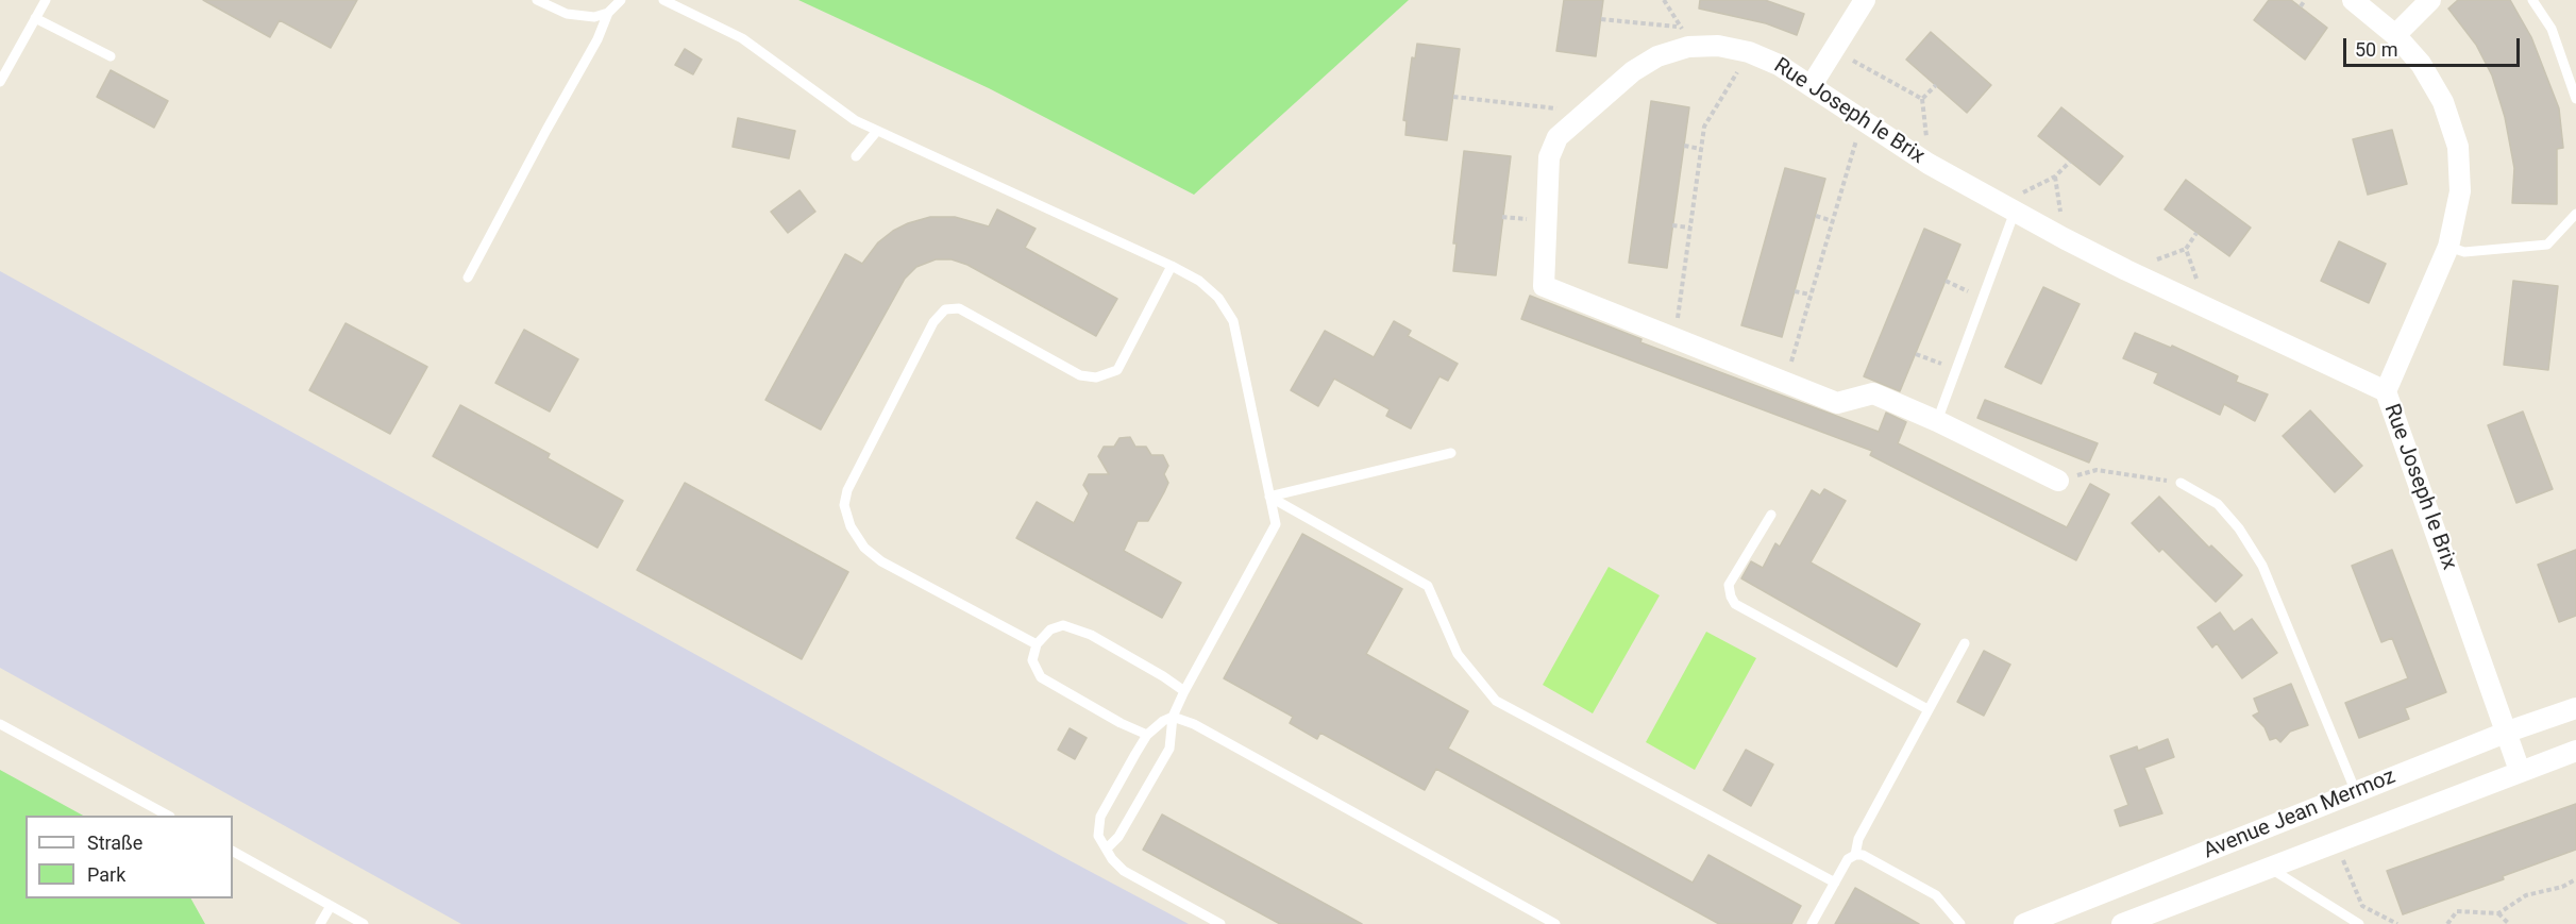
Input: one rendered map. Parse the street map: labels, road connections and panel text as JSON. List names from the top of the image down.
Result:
{
  "streets": {
    "street": ["Rue Joseph le Brix", "Avenue Jean Mermoz"]
  },
  "crossings": [
    ["Rue Joseph le Brix", "Avenue Jean Mermoz"]
  ],
  "legend": ["Straße", "Park"],
  "scale_bar": "50 m"
}
